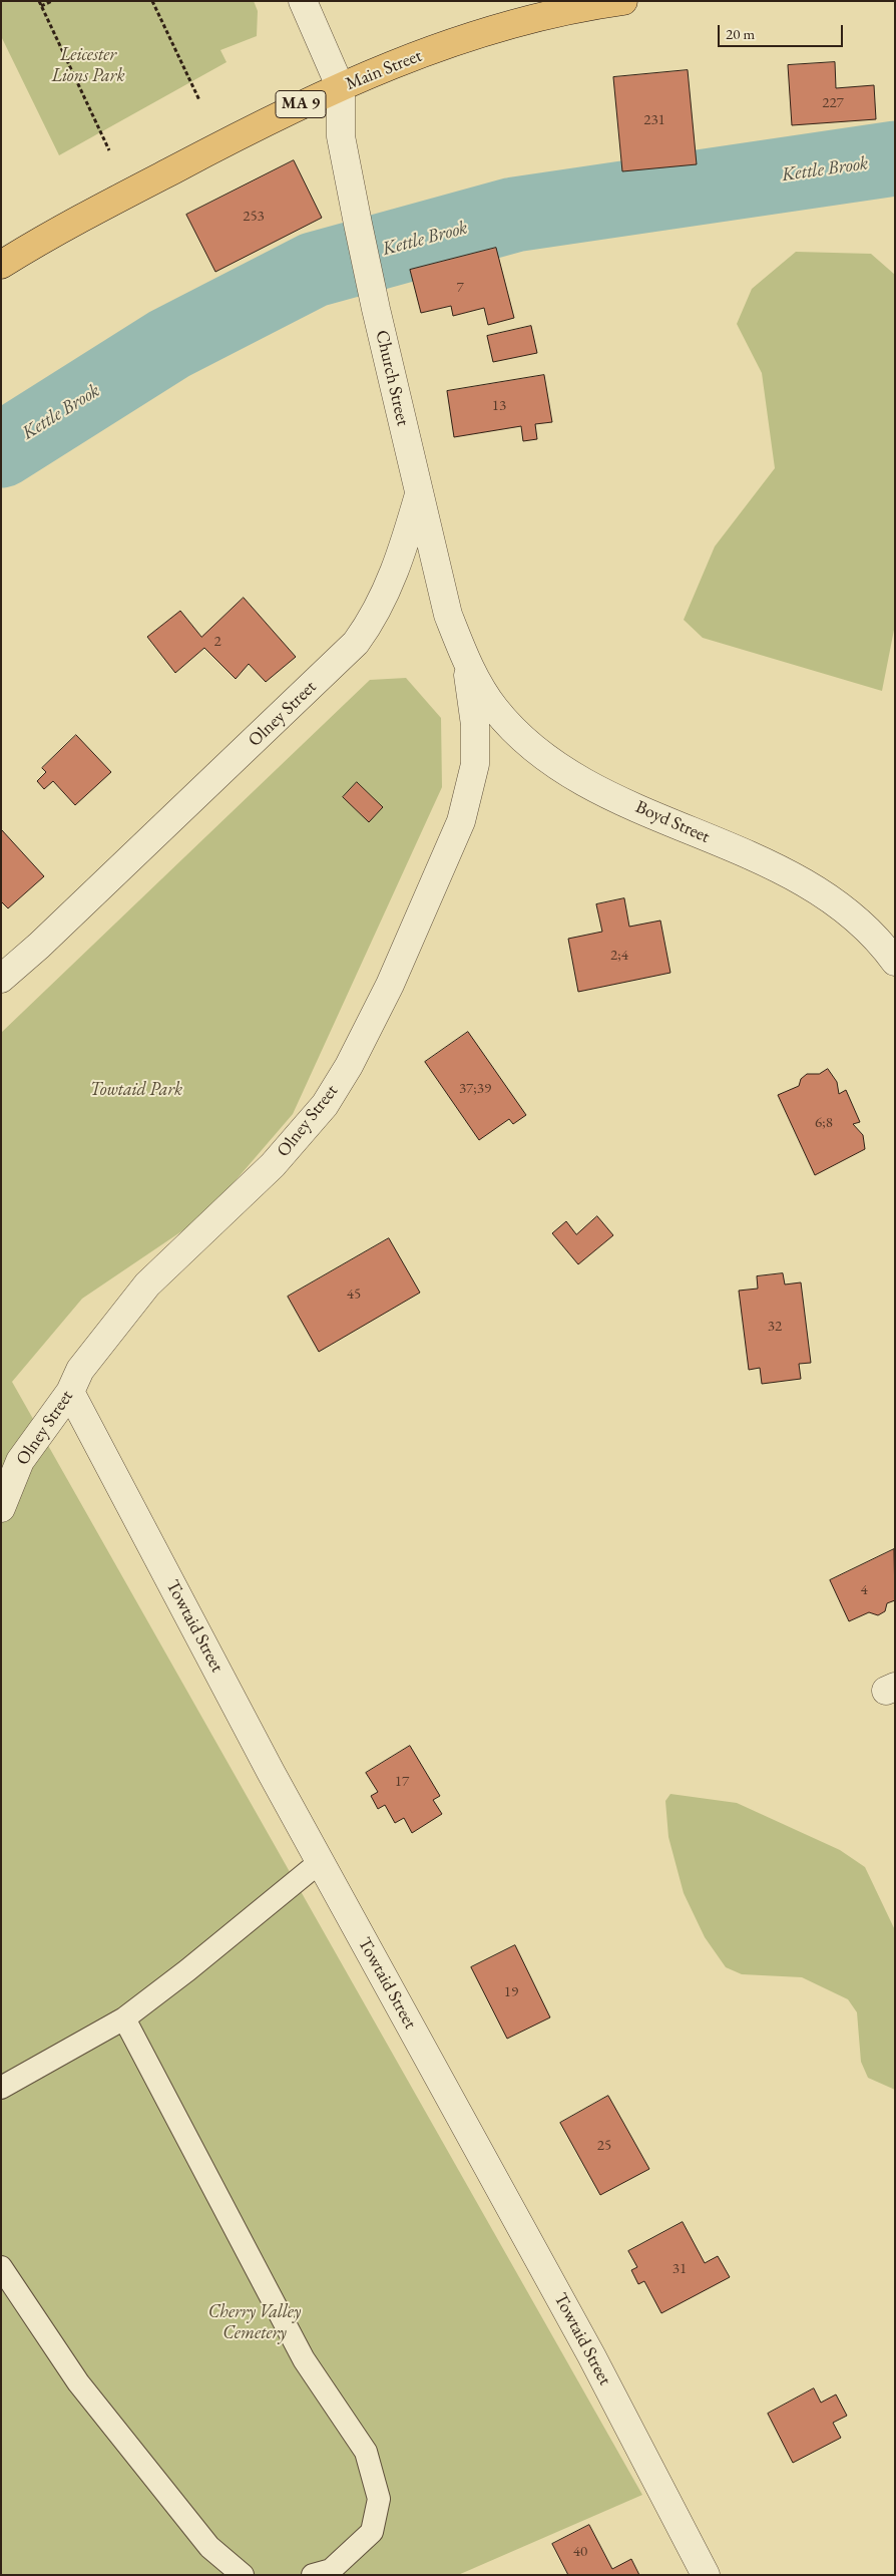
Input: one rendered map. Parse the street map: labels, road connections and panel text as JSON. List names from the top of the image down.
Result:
{
  "streets": {
    "highway": ["Main Street", "MA 9"],
    "street": [
      "Church Street",
      "Olney Street",
      "Boyd Street",
      "Towtaid Street"
    ]
  },
  "crossings": [
    ["Main Street", "Church Street"],
    ["Church Street", "Olney Street"],
    ["Church Street", "Boyd Street"],
    ["Olney Street", "Boyd Street"],
    ["Olney Street", "Towtaid Street"]
  ],
  "water": ["Kettle Brook"],
  "parks": ["Leicester Lions Park", "Towtaid Park", "Cherry Valley Cemetery"],
  "house_numbers": [
    "227",
    "231",
    "253",
    "7",
    "13",
    "2",
    "2;4",
    "37;39",
    "6;8",
    "45",
    "32",
    "4",
    "17",
    "19",
    "25",
    "31",
    "40"
  ],
  "scale_bar": "20 m"
}
